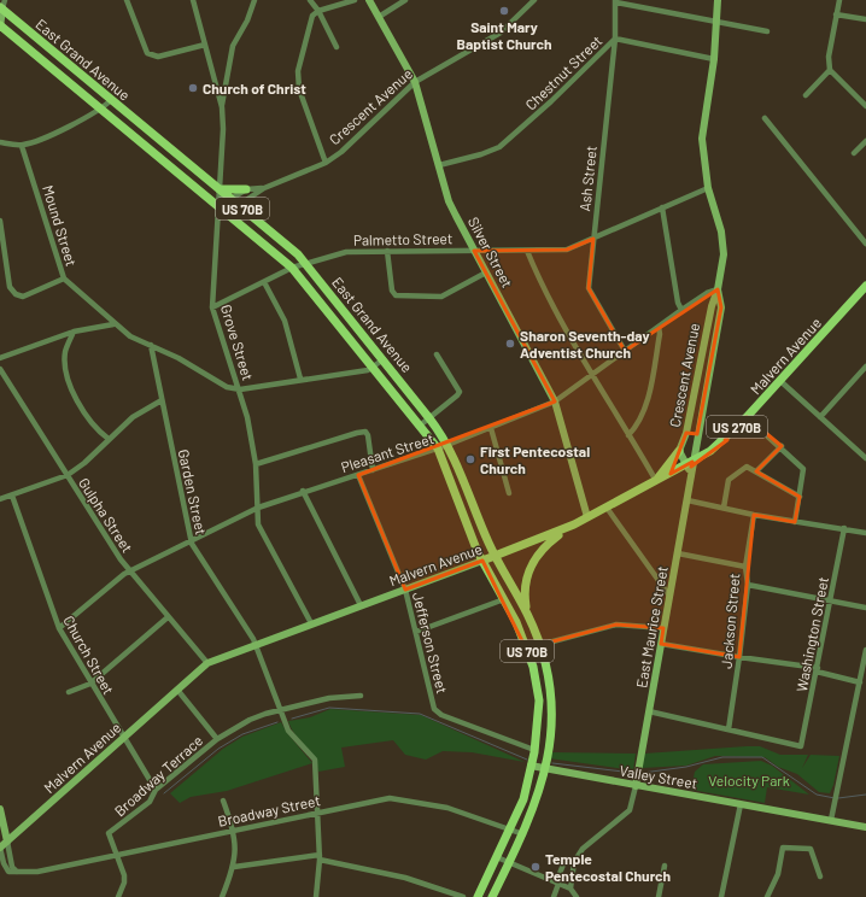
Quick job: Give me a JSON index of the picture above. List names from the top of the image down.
{
  "streets": {
    "main road": [
      "East Grand Avenue",
      "US 70B",
      "Malvern Avenue",
      "US 270B"
    ],
    "street": [
      "Chestnut Street",
      "Crescent Avenue",
      "Ash Street",
      "Mound Street",
      "Palmetto Street",
      "Silver Street",
      "Grove Street",
      "Pleasant Street",
      "Garden Street",
      "Gulpha Street",
      "Jackson Street",
      "East Maurice Street",
      "Washington Street",
      "Jefferson Street",
      "Church Street",
      "Broadway Terrace",
      "Valley Street",
      "Broadway Street"
    ]
  },
  "crossings": [
    ["East Grand Avenue", "Crescent Avenue"],
    ["East Grand Avenue", "US 70B"],
    ["East Grand Avenue", "Palmetto Street"],
    ["East Grand Avenue", "Grove Street"],
    ["East Grand Avenue", "Malvern Avenue"],
    ["East Grand Avenue", "US 270B"],
    ["East Grand Avenue", "Pleasant Street"],
    ["East Grand Avenue", "Jefferson Street"],
    ["East Grand Avenue", "Valley Street"],
    ["Chestnut Street", "Crescent Avenue"],
    ["Chestnut Street", "Ash Street"],
    ["Chestnut Street", "Silver Street"],
    ["Crescent Avenue", "Palmetto Street"],
    ["Crescent Avenue", "Silver Street"],
    ["Crescent Avenue", "Grove Street"],
    ["Crescent Avenue", "Malvern Avenue"],
    ["Crescent Avenue", "Pleasant Street"],
    ["Crescent Avenue", "East Maurice Street"],
    ["Ash Street", "Palmetto Street"],
    ["Ash Street", "Pleasant Street"],
    ["US 70B", "Jefferson Street"],
    ["US 70B", "Valley Street"],
    ["US 70B", "Broadway Street"],
    ["Mound Street", "Grove Street"],
    ["Mound Street", "Garden Street"],
    ["Palmetto Street", "Silver Street"],
    ["Palmetto Street", "Grove Street"],
    ["Silver Street", "Malvern Avenue"],
    ["Silver Street", "Pleasant Street"],
    ["Grove Street", "Malvern Avenue"],
    ["Grove Street", "Pleasant Street"],
    ["Malvern Avenue", "US 270B"],
    ["Malvern Avenue", "Garden Street"],
    ["Malvern Avenue", "Gulpha Street"],
    ["Malvern Avenue", "East Maurice Street"],
    ["Malvern Avenue", "Jefferson Street"],
    ["Malvern Avenue", "Church Street"],
    ["Malvern Avenue", "Broadway Street"],
    ["Pleasant Street", "Garden Street"],
    ["Pleasant Street", "Gulpha Street"],
    ["Pleasant Street", "Jefferson Street"],
    ["Pleasant Street", "Church Street"],
    ["Garden Street", "Broadway Terrace"],
    ["Garden Street", "Broadway Street"],
    ["Jackson Street", "Washington Street"],
    ["East Maurice Street", "Valley Street"],
    ["Church Street", "Broadway Terrace"],
    ["Broadway Terrace", "Broadway Street"]
  ],
  "parks": ["Velocity Park"],
  "places": [
    "Saint Mary Baptist Church",
    "Church of Christ",
    "Sharon Seventh-day Adventist Church",
    "First Pentecostal Church",
    "Temple Pentecostal Church"
  ]
}
